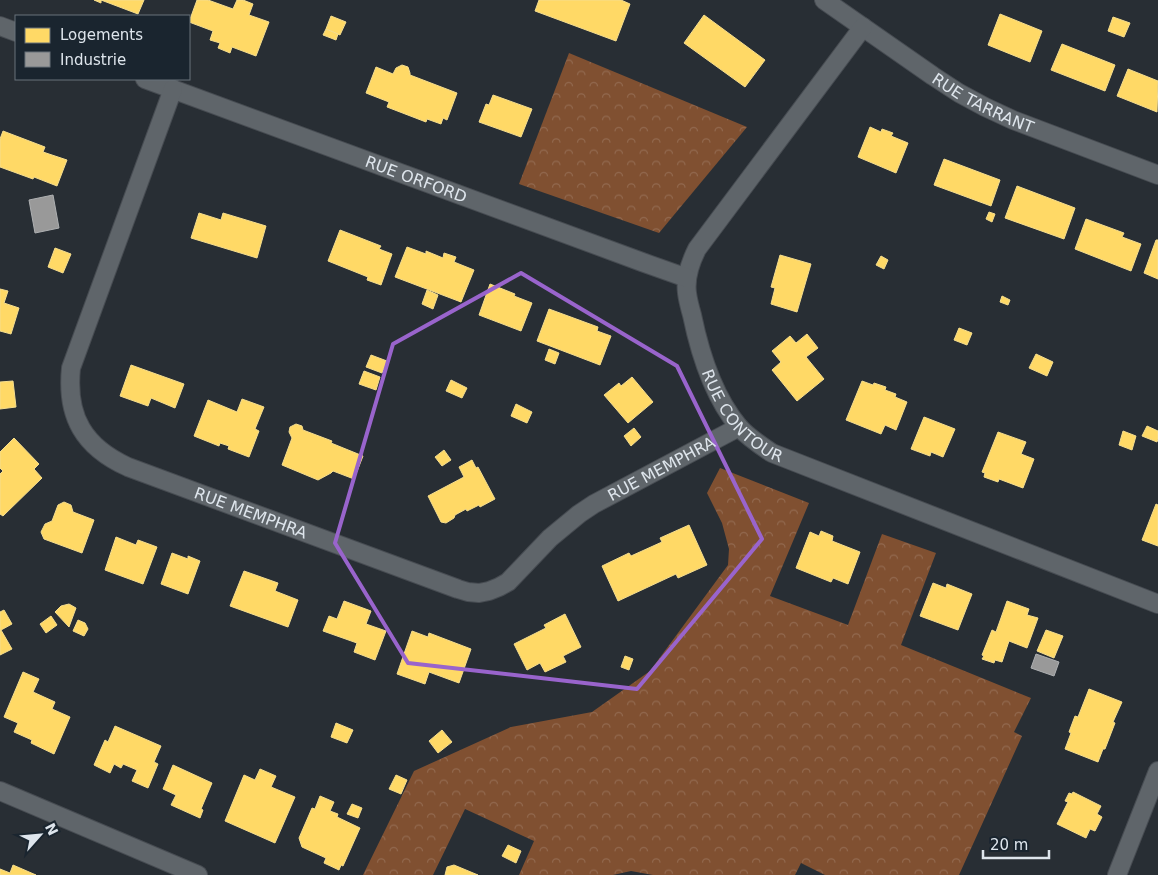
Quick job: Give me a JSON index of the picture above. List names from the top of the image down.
{
  "streets": {
    "street": [
      "RUE TARRANT",
      "RUE ORFORD",
      "RUE CONTOUR",
      "RUE MEMPHRA"
    ]
  },
  "crossings": [
    ["RUE TARRANT", "RUE CONTOUR"],
    ["RUE ORFORD", "RUE CONTOUR"],
    ["RUE ORFORD", "RUE MEMPHRA"],
    ["RUE CONTOUR", "RUE MEMPHRA"]
  ],
  "legend": ["Logements", "Industrie"],
  "scale_bar": "20 m",
  "north": "top right"
}
